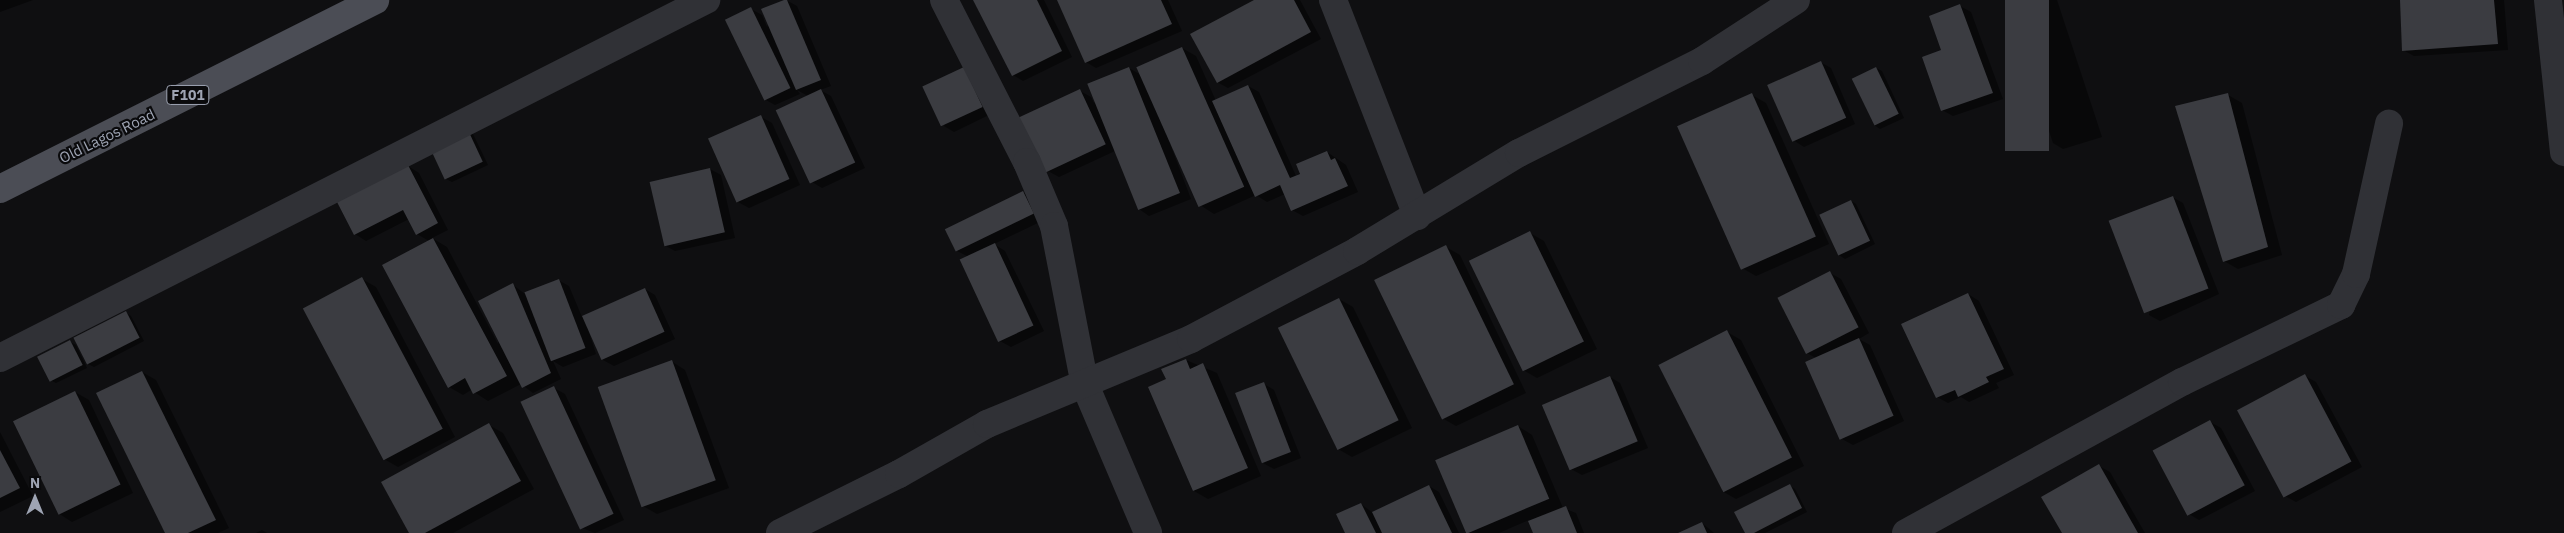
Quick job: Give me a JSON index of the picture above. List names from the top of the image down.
{
  "streets": {
    "main road": ["F101", "Old Lagos Road"]
  },
  "north": "top"
}
